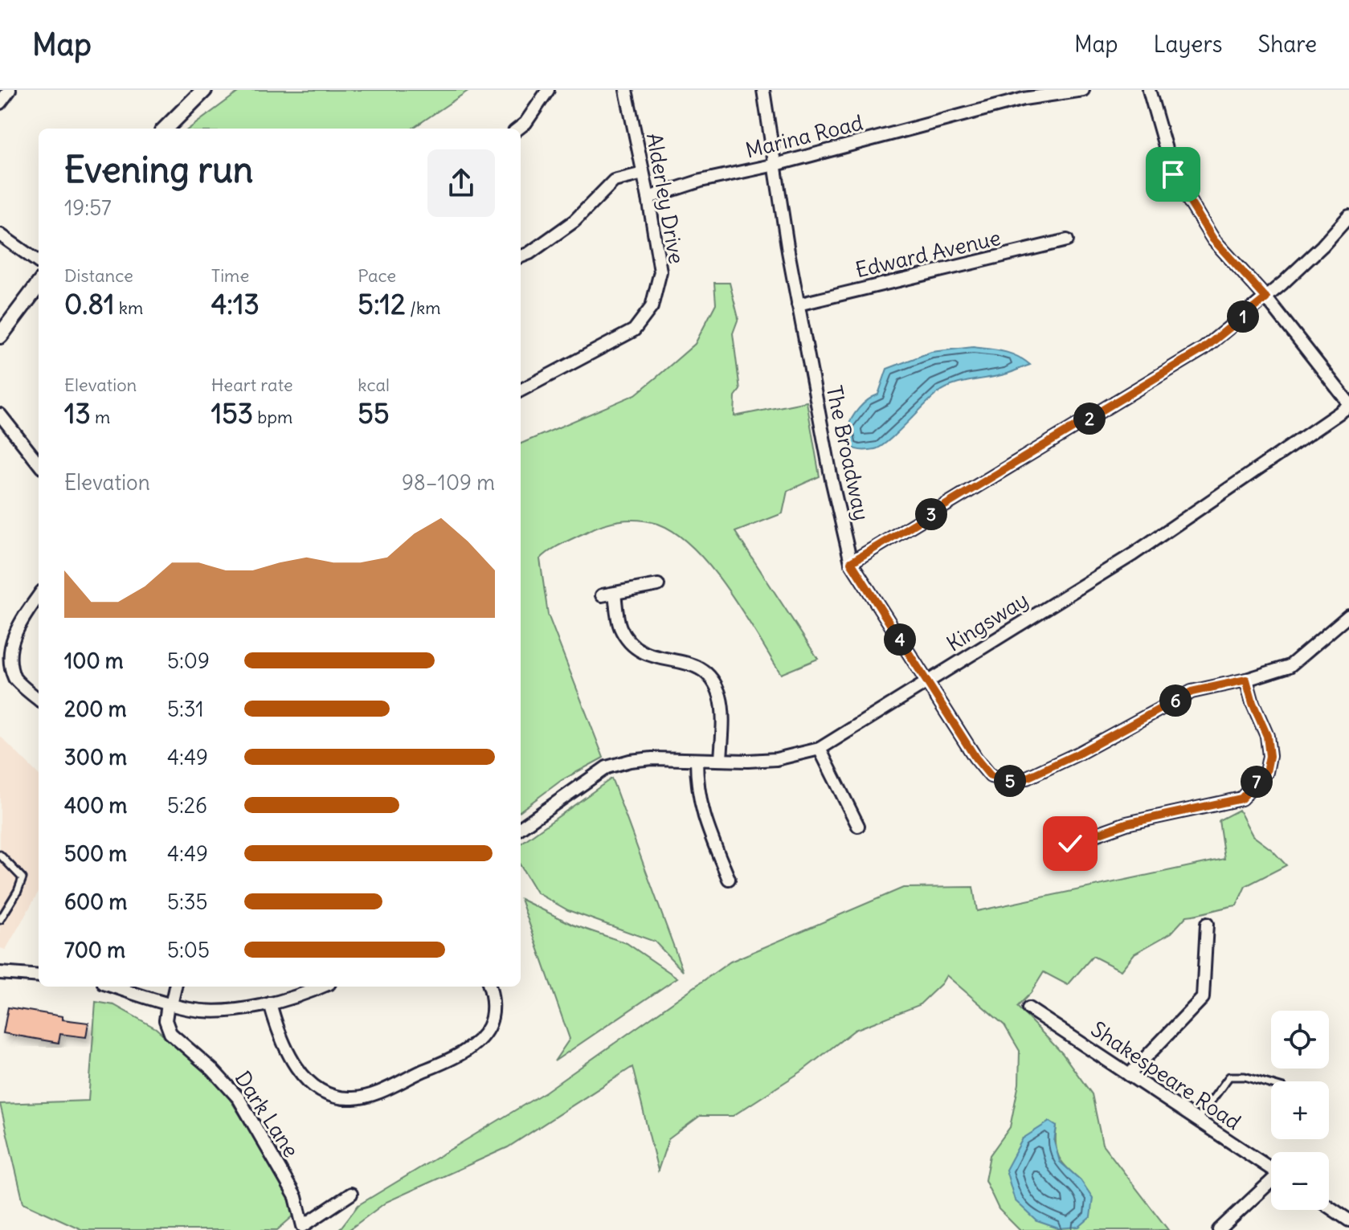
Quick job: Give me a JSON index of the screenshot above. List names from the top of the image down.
{
  "streets": {
    "street": [
      "Marina Road",
      "Alderley Drive",
      "Edward Avenue",
      "The Broadway",
      "Kingsway",
      "Shakespeare Road",
      "Dark Lane"
    ]
  },
  "crossings": [
    ["Marina Road", "Alderley Drive"],
    ["Marina Road", "The Broadway"],
    ["Edward Avenue", "The Broadway"],
    ["The Broadway", "Kingsway"]
  ],
  "page": {
    "header": "Map",
    "nav": ["Map", "Layers", "Share"],
    "heading": ["Evening run", "19:57"],
    "stats": [
      ["Distance", "0.81 km"],
      ["Time", "4:13"],
      ["Pace", "5:12 /km"],
      ["Elevation", "13 m"],
      ["Heart rate", "153 bpm"],
      ["kcal", "55"]
    ],
    "pins": [
      "1",
      "2",
      "3",
      "4",
      "6",
      "5",
      "7"
    ],
    "chart": ["Elevation", "98–109 m"],
    "list": [
      {
        "name": "100 m",
        "note": "5:09"
      },
      {
        "name": "200 m",
        "note": "5:31"
      },
      {
        "name": "300 m",
        "note": "4:49"
      },
      {
        "name": "400 m",
        "note": "5:26"
      },
      {
        "name": "500 m",
        "note": "4:49"
      },
      {
        "name": "600 m",
        "note": "5:35"
      },
      {
        "name": "700 m",
        "note": "5:05"
      }
    ],
    "map_buttons": ["+", "−"]
  }
}
